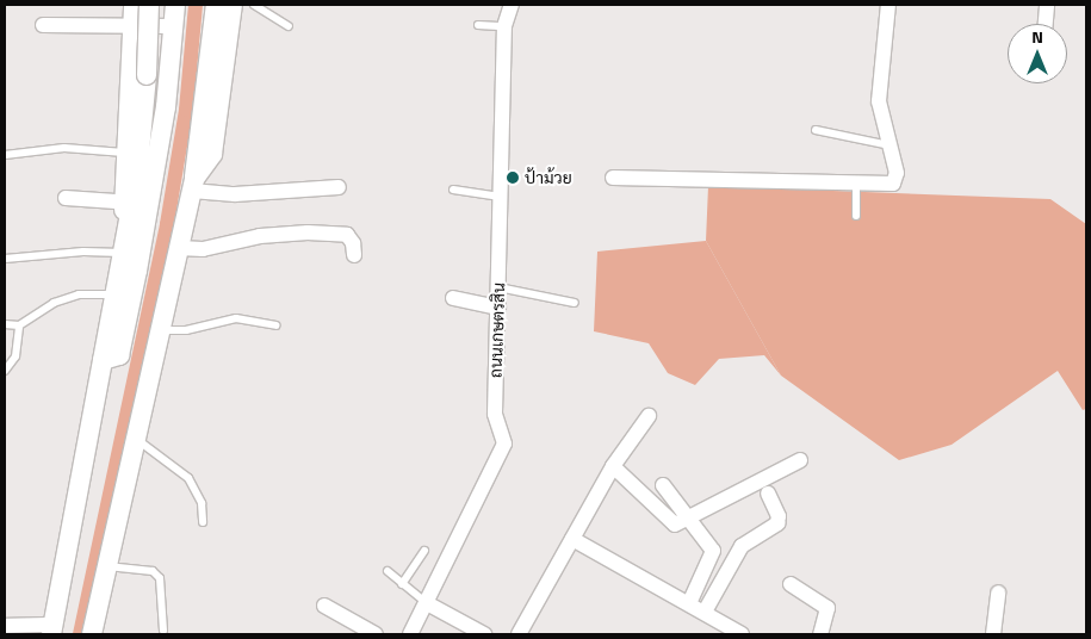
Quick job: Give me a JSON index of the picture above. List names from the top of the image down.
{
  "streets": {
    "street": ["ถนนเกษตรสิน"]
  },
  "places": ["ป้าม้วย"],
  "north": "top"
}
